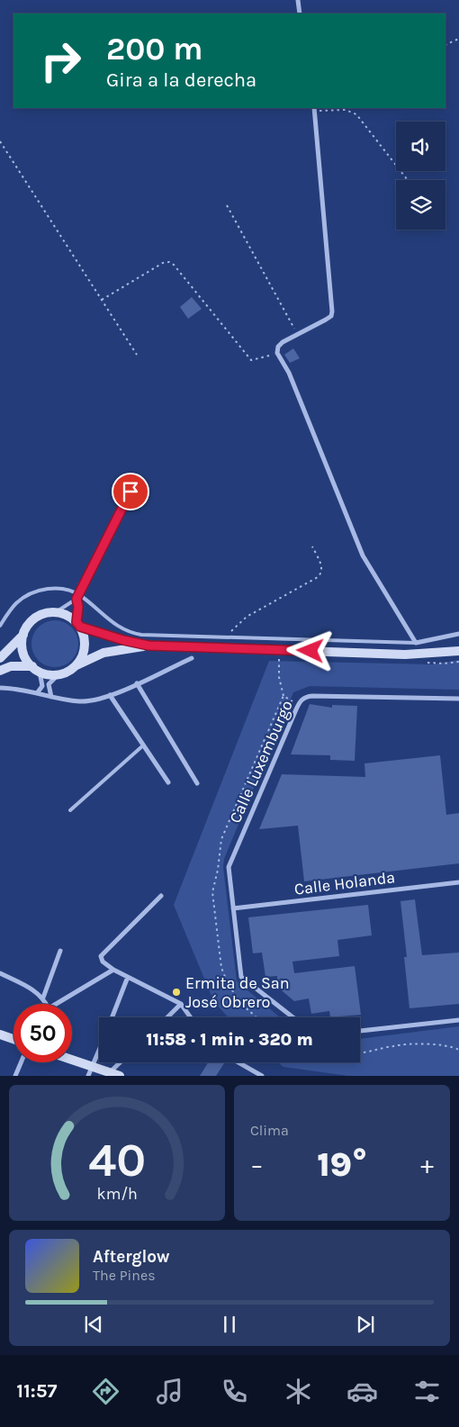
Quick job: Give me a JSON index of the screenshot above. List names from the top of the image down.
{
  "streets": {
    "street": ["Calle Luxemburgo", "Calle Holanda"]
  },
  "crossings": [
    ["Calle Luxemburgo", "Calle Holanda"]
  ],
  "places": ["Ermita de San José Obrero"],
  "page": {
    "turn": ["200 m", "Gira a la derecha"],
    "limit": "50",
    "trip": "11:58 · 1 min · 320 m",
    "tile": "Clima",
    "heat": ["−", "19°", "+"],
    "song": ["Afterglow", "The Pines"],
    "tabs": "11:57",
    "gauge": ["40", "km/h"]
  }
}
